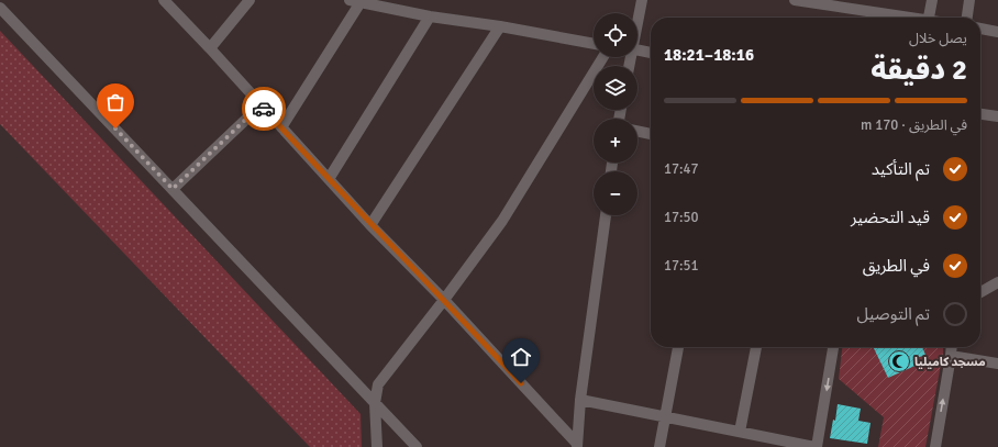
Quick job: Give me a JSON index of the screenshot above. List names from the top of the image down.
{
  "places": {
    "mosque": ["مسجد كاميليا"]
  },
  "page": {
    "map_buttons": ["+", "−"],
    "heading": ["2 دقيقة", "يصل خلال", "18:16–18:21"],
    "bar": "في الطريق · 170 m",
    "list": [
      ["تم التأكيد", "17:47"],
      ["قيد التحضير", "17:50"],
      ["في الطريق", "17:51"],
      "تم التوصيل"
    ]
  }
}
